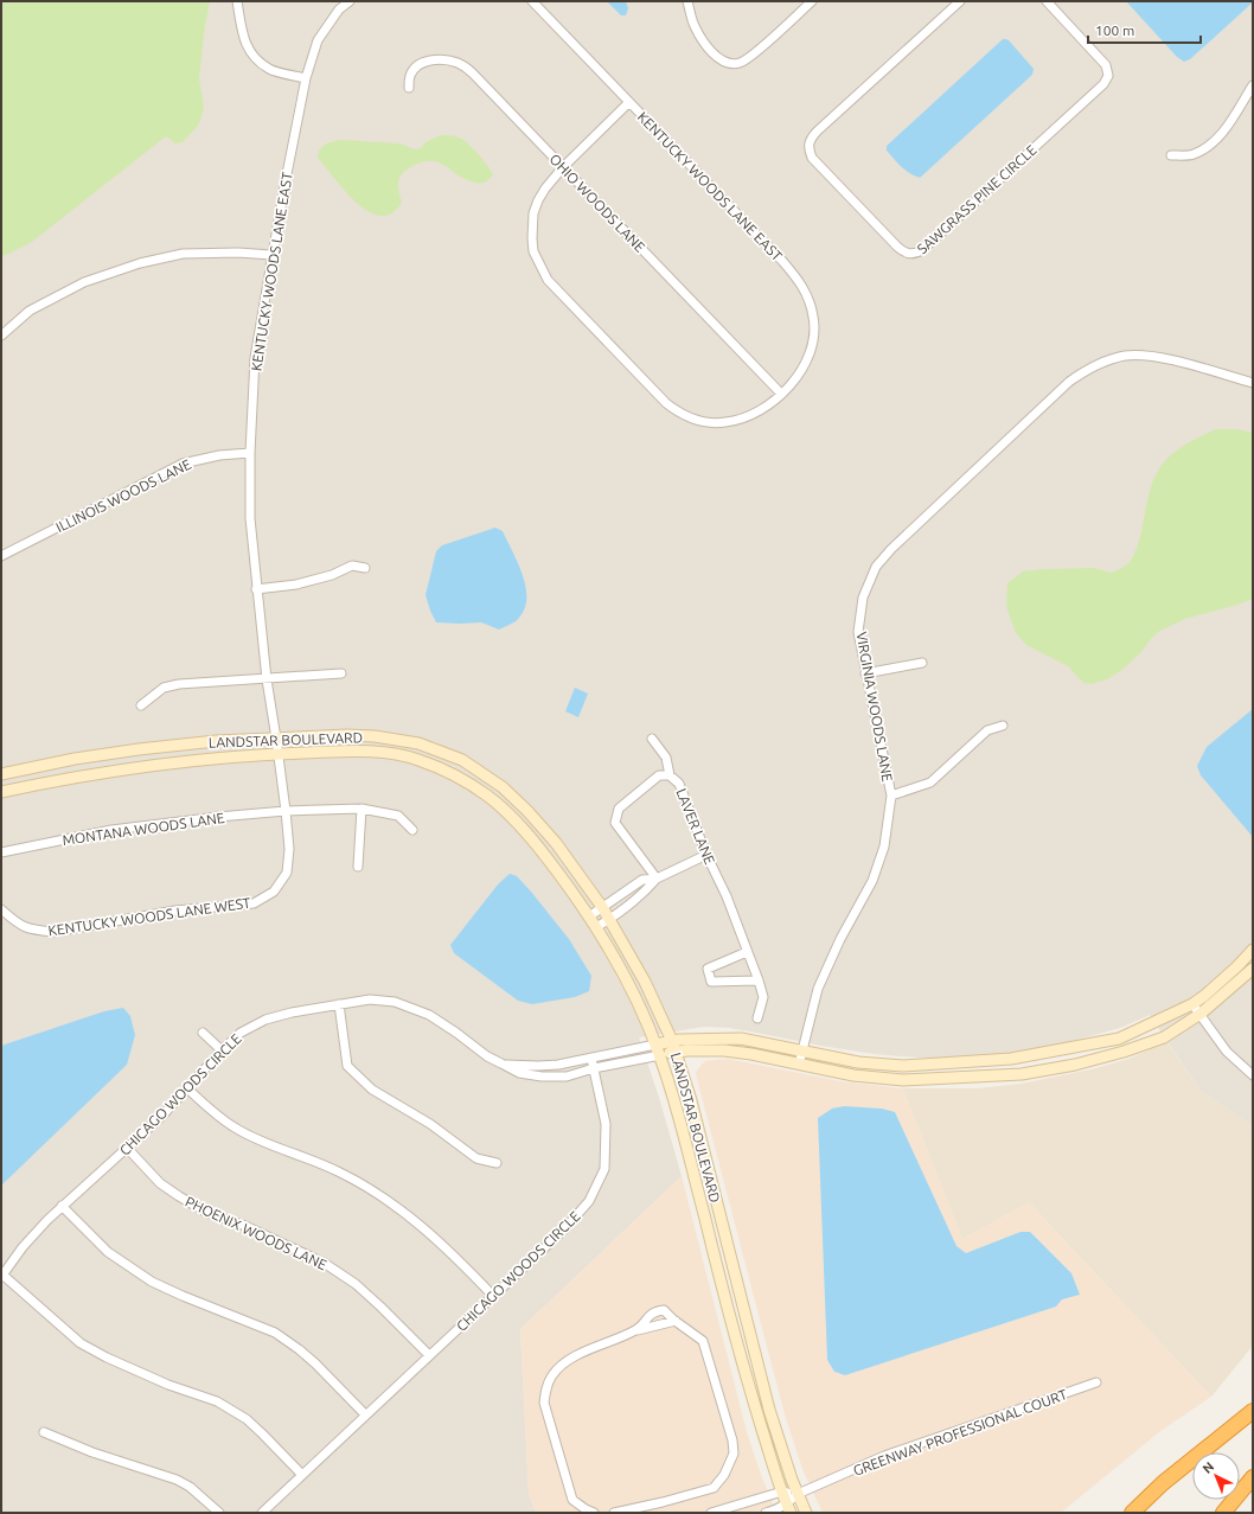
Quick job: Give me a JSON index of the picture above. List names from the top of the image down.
{
  "streets": {
    "street": [
      "KENTUCKY WOODS LANE EAST",
      "SAWGRASS PINE CIRCLE",
      "OHIO WOODS LANE",
      "ILLINOIS WOODS LANE",
      "VIRGINIA WOODS LANE",
      "LANDSTAR BOULEVARD",
      "LAVER LANE",
      "MONTANA WOODS LANE",
      "KENTUCKY WOODS LANE WEST",
      "CHICAGO WOODS CIRCLE",
      "PHOENIX WOODS LANE",
      "GREENWAY PROFESSIONAL COURT"
    ]
  },
  "crossings": [
    ["KENTUCKY WOODS LANE EAST", "OHIO WOODS LANE"],
    ["KENTUCKY WOODS LANE EAST", "ILLINOIS WOODS LANE"],
    ["KENTUCKY WOODS LANE EAST", "LANDSTAR BOULEVARD"],
    ["KENTUCKY WOODS LANE EAST", "KENTUCKY WOODS LANE WEST"],
    ["LANDSTAR BOULEVARD", "KENTUCKY WOODS LANE WEST"],
    ["LANDSTAR BOULEVARD", "CHICAGO WOODS CIRCLE"],
    ["LANDSTAR BOULEVARD", "GREENWAY PROFESSIONAL COURT"],
    ["MONTANA WOODS LANE", "KENTUCKY WOODS LANE WEST"],
    ["CHICAGO WOODS CIRCLE", "PHOENIX WOODS LANE"]
  ],
  "scale_bar": "100 m",
  "north": "top left"
}
